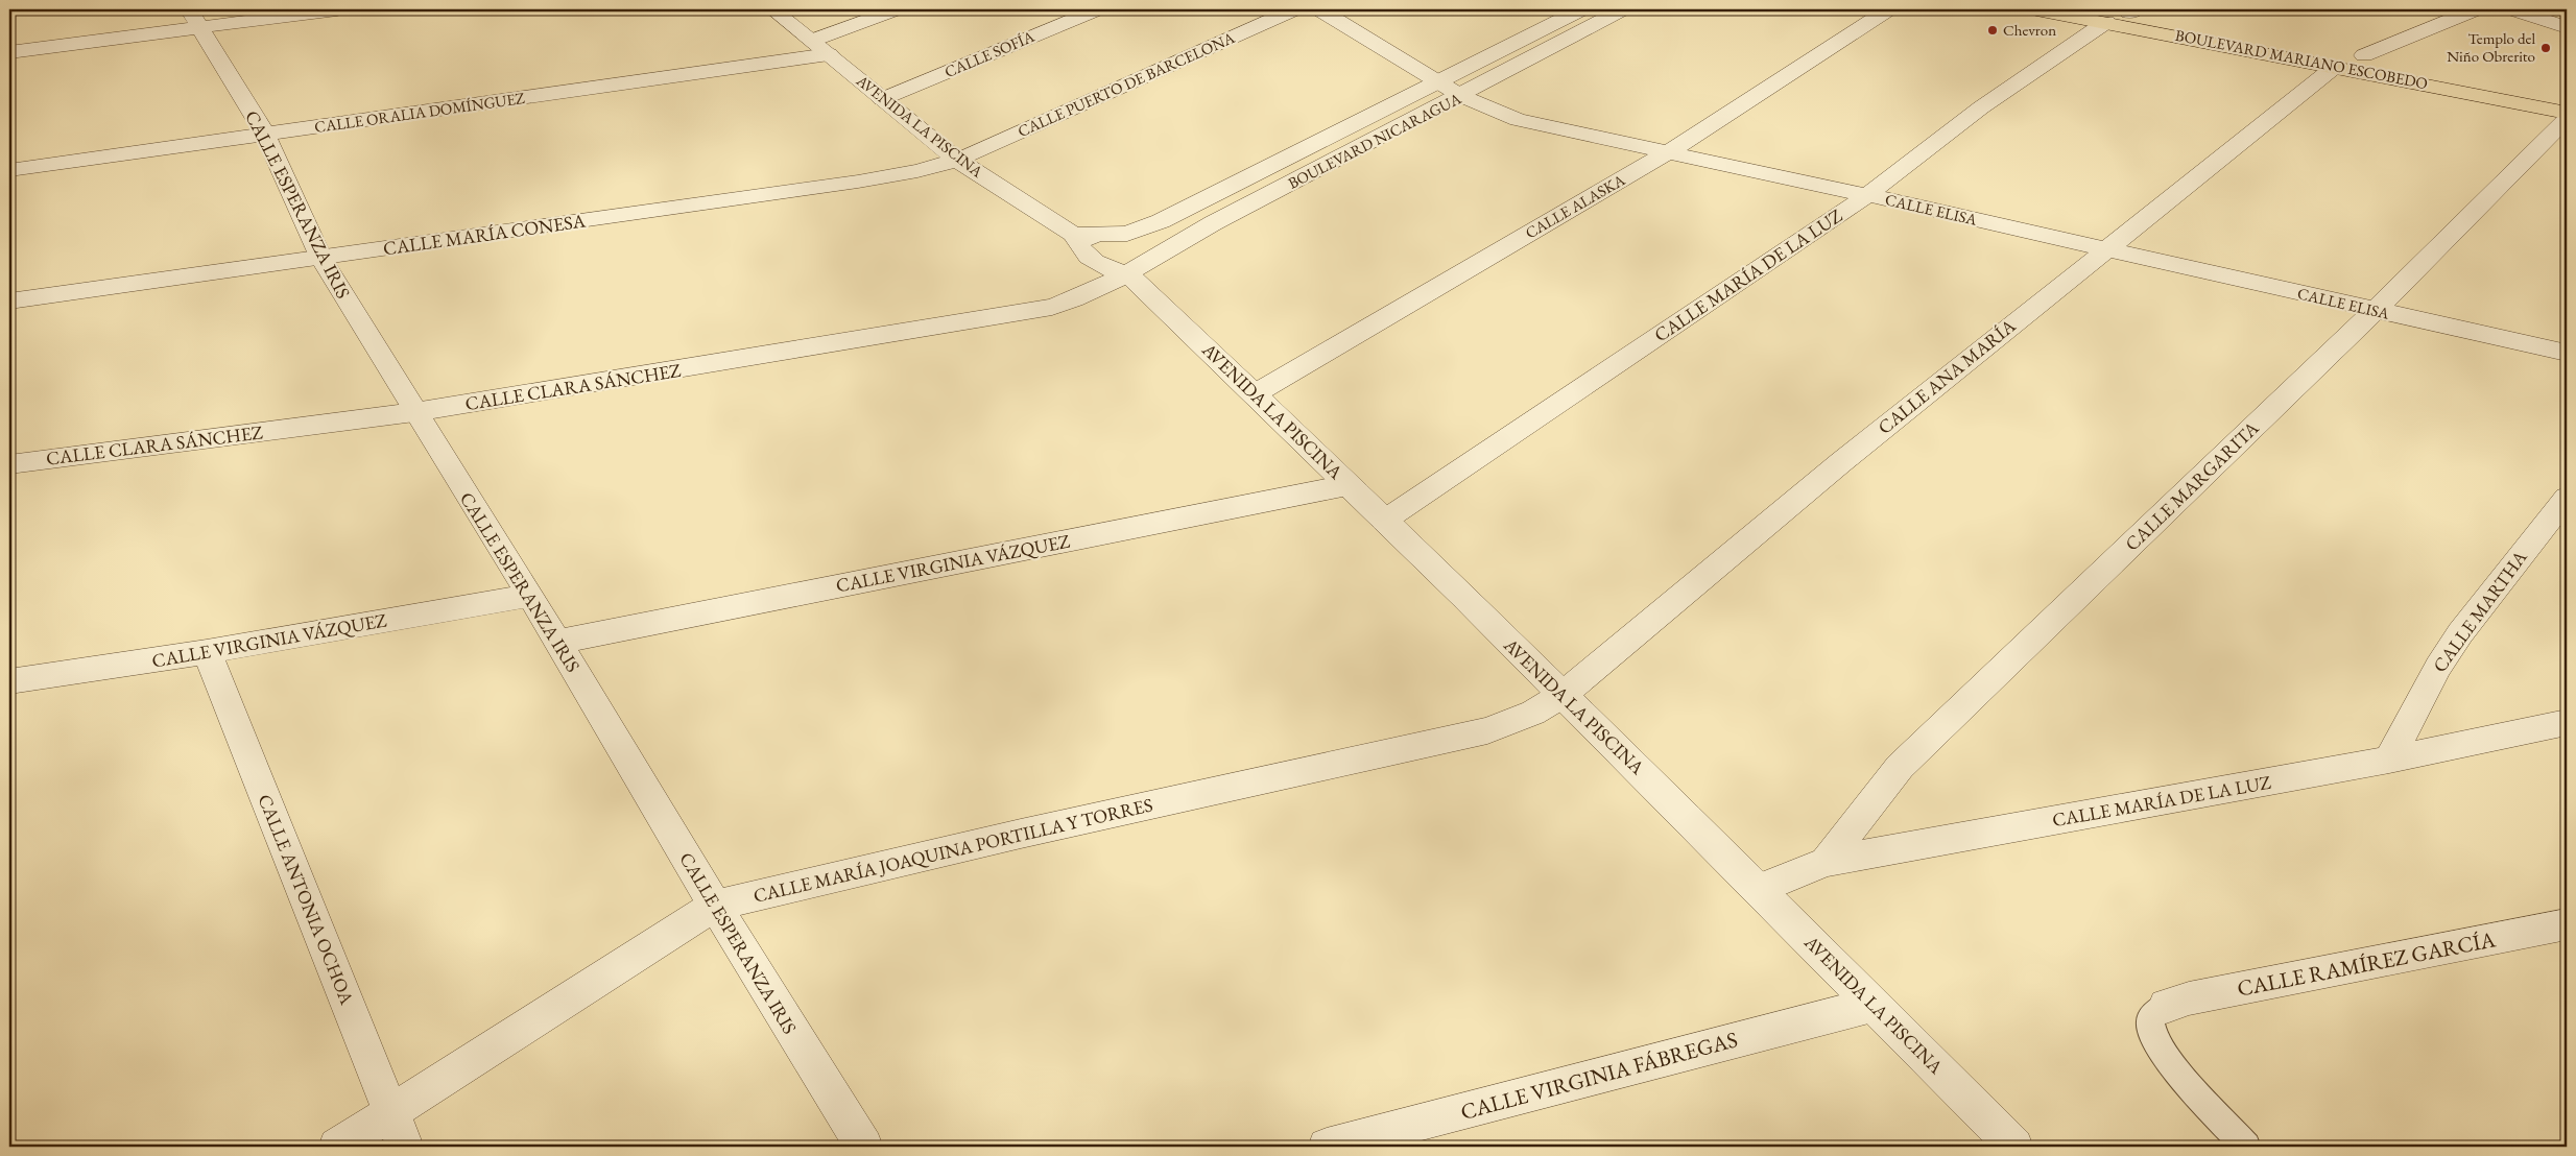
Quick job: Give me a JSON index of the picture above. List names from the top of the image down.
{
  "streets": {
    "main road": ["BOULEVARD MARIANO ESCOBEDO"],
    "street": [
      "CALLE SOFÍA",
      "CALLE PUERTO DE BARCELONA",
      "CALLE ORALIA DOMÍNGUEZ",
      "AVENIDA LA PISCINA",
      "BOULEVARD NICARAGUA",
      "CALLE ESPERANZA IRIS",
      "CALLE ALASKA",
      "CALLE ELISA",
      "CALLE MARÍA CONESA",
      "CALLE MARÍA DE LA LUZ",
      "CALLE ANA MARÍA",
      "CALLE CLARA SÁNCHEZ",
      "CALLE MARGARITA",
      "CALLE VIRGINIA VÁZQUEZ",
      "CALLE MARTHA",
      "CALLE MARÍA JOAQUINA PORTILLA Y TORRES",
      "CALLE ANTONIA OCHOA",
      "CALLE RAMÍREZ GARCÍA",
      "CALLE VIRGINIA FÁBREGAS"
    ]
  },
  "crossings": [
    ["CALLE SOFÍA", "AVENIDA LA PISCINA"],
    ["BOULEVARD MARIANO ESCOBEDO", "CALLE MARÍA DE LA LUZ"],
    ["BOULEVARD MARIANO ESCOBEDO", "CALLE ANA MARÍA"],
    ["CALLE PUERTO DE BARCELONA", "AVENIDA LA PISCINA"],
    ["CALLE PUERTO DE BARCELONA", "CALLE MARÍA CONESA"],
    ["CALLE ORALIA DOMÍNGUEZ", "AVENIDA LA PISCINA"],
    ["CALLE ORALIA DOMÍNGUEZ", "CALLE ESPERANZA IRIS"],
    ["AVENIDA LA PISCINA", "BOULEVARD NICARAGUA"],
    ["AVENIDA LA PISCINA", "CALLE ALASKA"],
    ["AVENIDA LA PISCINA", "CALLE MARÍA CONESA"],
    ["AVENIDA LA PISCINA", "CALLE MARÍA DE LA LUZ"],
    ["AVENIDA LA PISCINA", "CALLE ANA MARÍA"],
    ["AVENIDA LA PISCINA", "CALLE CLARA SÁNCHEZ"],
    ["AVENIDA LA PISCINA", "CALLE VIRGINIA VÁZQUEZ"],
    ["AVENIDA LA PISCINA", "CALLE MARÍA JOAQUINA PORTILLA Y TORRES"],
    ["AVENIDA LA PISCINA", "CALLE VIRGINIA FÁBREGAS"],
    ["BOULEVARD NICARAGUA", "CALLE ELISA"],
    ["BOULEVARD NICARAGUA", "CALLE CLARA SÁNCHEZ"],
    ["CALLE ESPERANZA IRIS", "CALLE MARÍA CONESA"],
    ["CALLE ESPERANZA IRIS", "CALLE CLARA SÁNCHEZ"],
    ["CALLE ESPERANZA IRIS", "CALLE VIRGINIA VÁZQUEZ"],
    ["CALLE ESPERANZA IRIS", "CALLE MARÍA JOAQUINA PORTILLA Y TORRES"],
    ["CALLE ALASKA", "CALLE ELISA"],
    ["CALLE ELISA", "CALLE MARÍA DE LA LUZ"],
    ["CALLE ELISA", "CALLE ANA MARÍA"],
    ["CALLE ELISA", "CALLE MARGARITA"],
    ["CALLE MARÍA DE LA LUZ", "CALLE MARGARITA"],
    ["CALLE MARÍA DE LA LUZ", "CALLE MARTHA"],
    ["CALLE ANA MARÍA", "CALLE MARÍA JOAQUINA PORTILLA Y TORRES"],
    ["CALLE VIRGINIA VÁZQUEZ", "CALLE ANTONIA OCHOA"],
    ["CALLE MARÍA JOAQUINA PORTILLA Y TORRES", "CALLE ANTONIA OCHOA"]
  ],
  "places": ["Chevron", "Templo del Niño Obrerito"]
}
